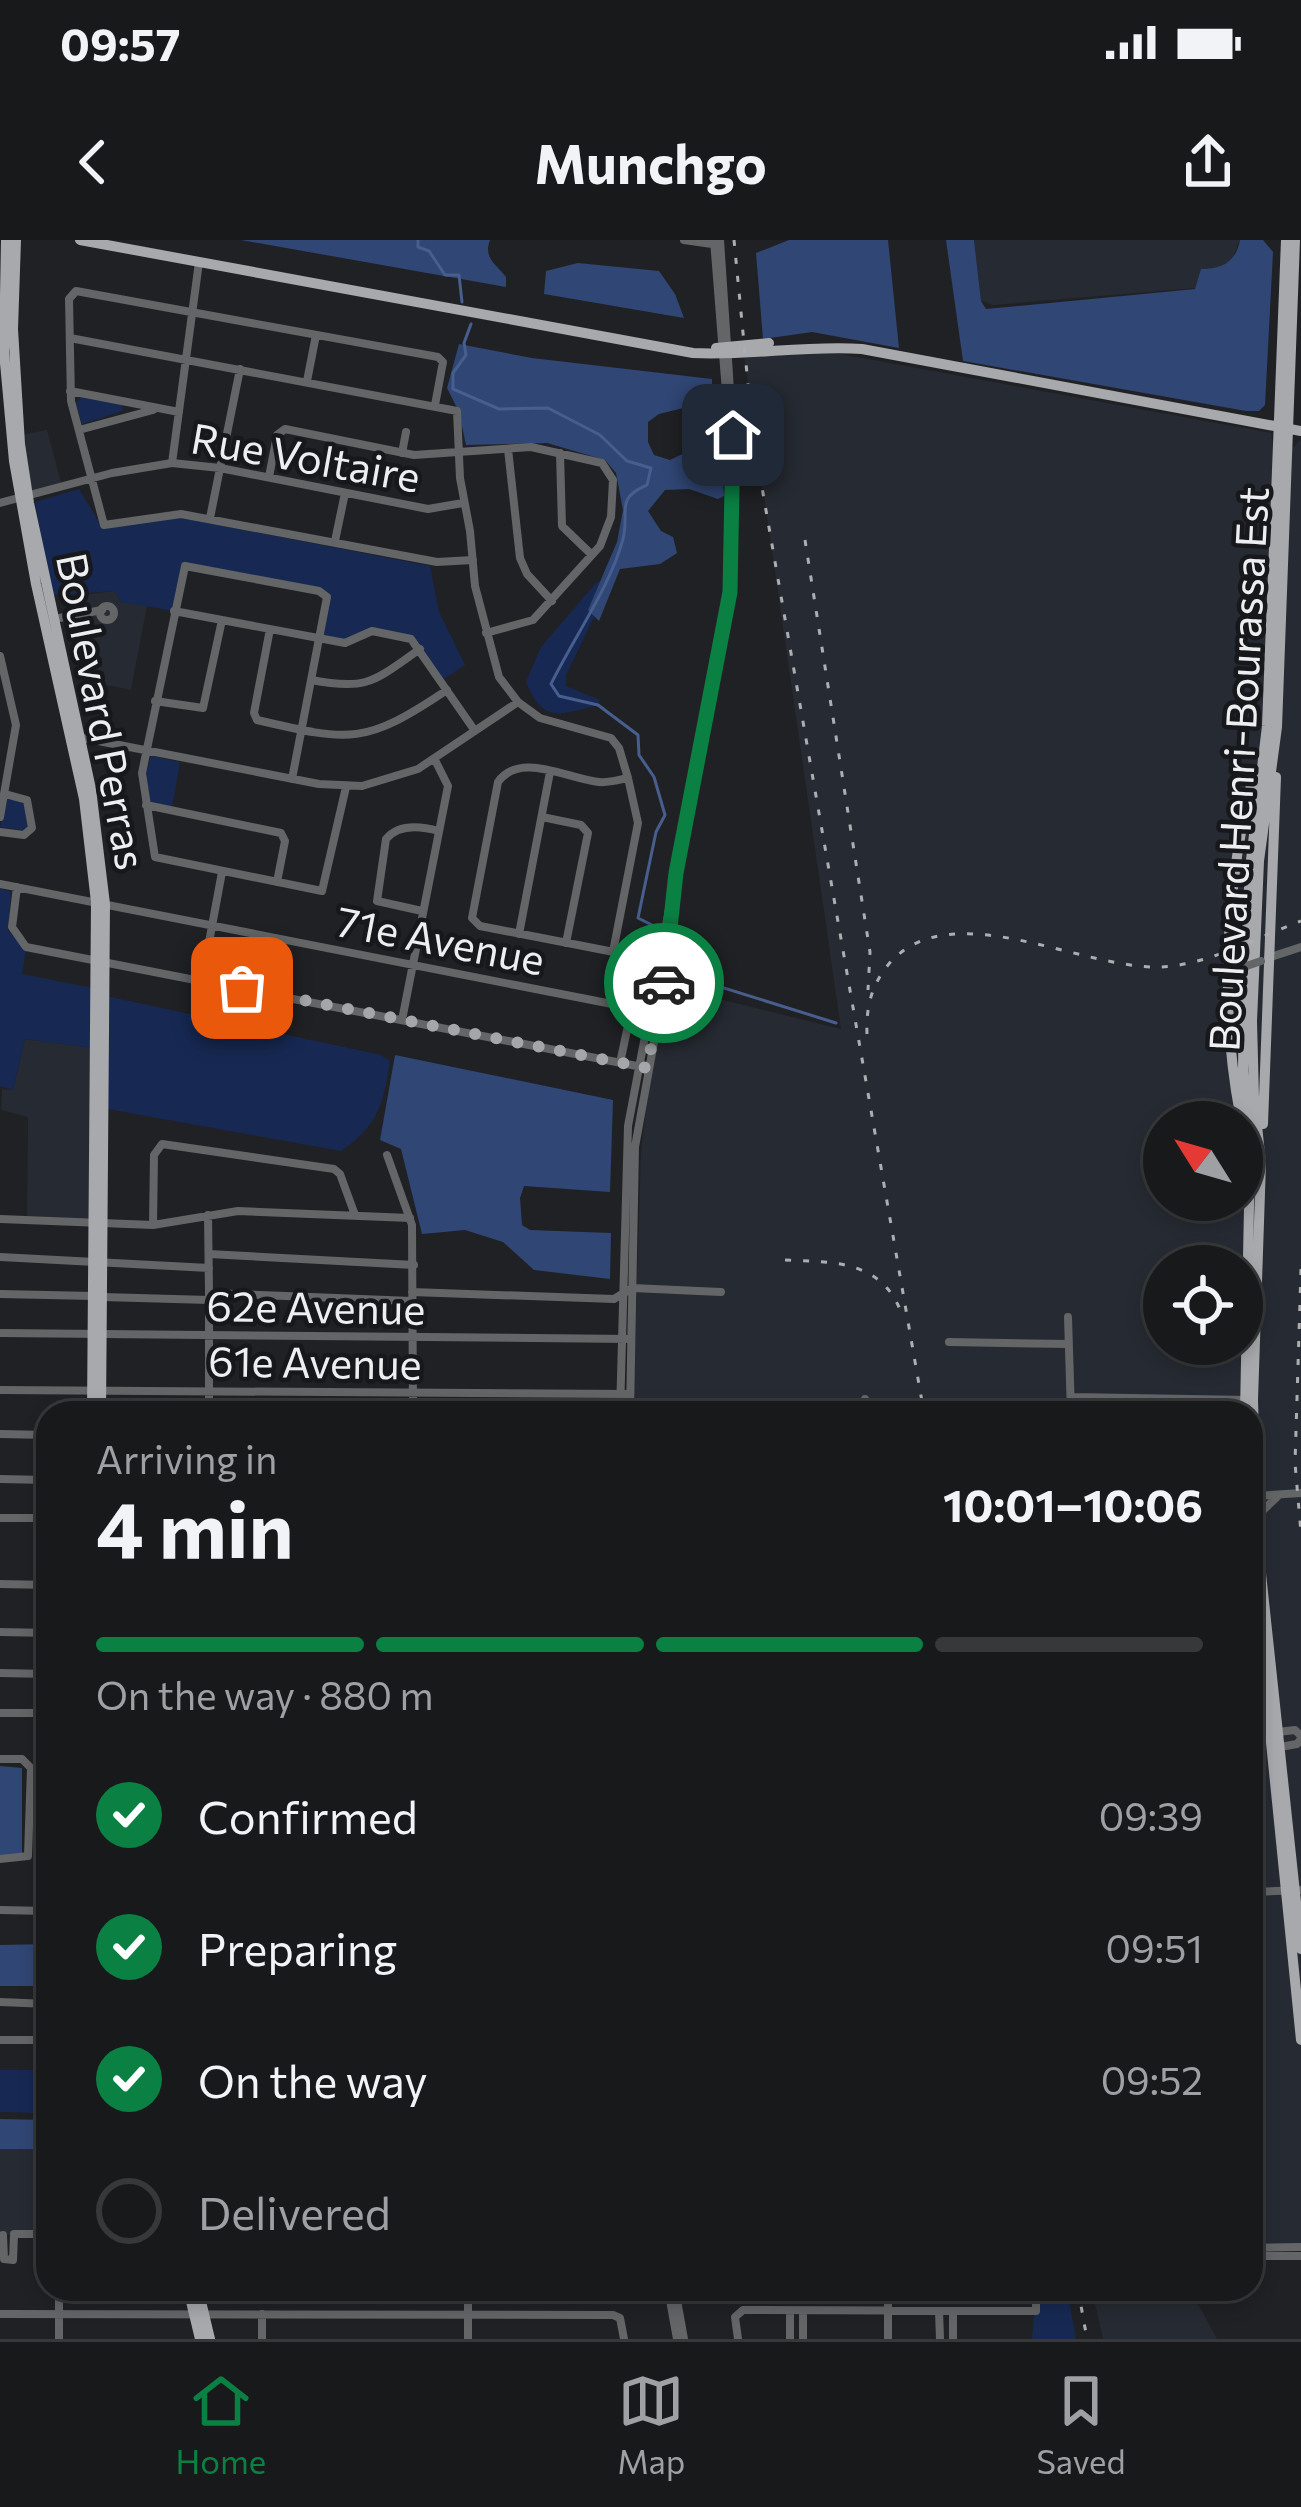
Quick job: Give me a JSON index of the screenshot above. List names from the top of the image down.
{
  "streets": {
    "main road": ["Boulevard Perras", "Boulevard Henri-Bourassa Est"],
    "street": [
      "Rue Voltaire",
      "71e Avenue",
      "62e Avenue",
      "61e Avenue"
    ]
  },
  "crossings": [
    ["Rue Voltaire", "Boulevard Perras"],
    ["Boulevard Perras", "71e Avenue"],
    ["Boulevard Perras", "62e Avenue"],
    ["Boulevard Perras", "61e Avenue"]
  ],
  "north": "top left",
  "page": {
    "status": "09:57",
    "header": "Munchgo",
    "heading": ["4 min", "Arriving in", "10:01–10:06"],
    "bar": "On the way · 880 m",
    "list": [
      ["Confirmed", "09:39"],
      ["Preparing", "09:51"],
      ["On the way", "09:52"],
      "Delivered"
    ],
    "tabs": ["Home", "Map", "Saved"]
  }
}
